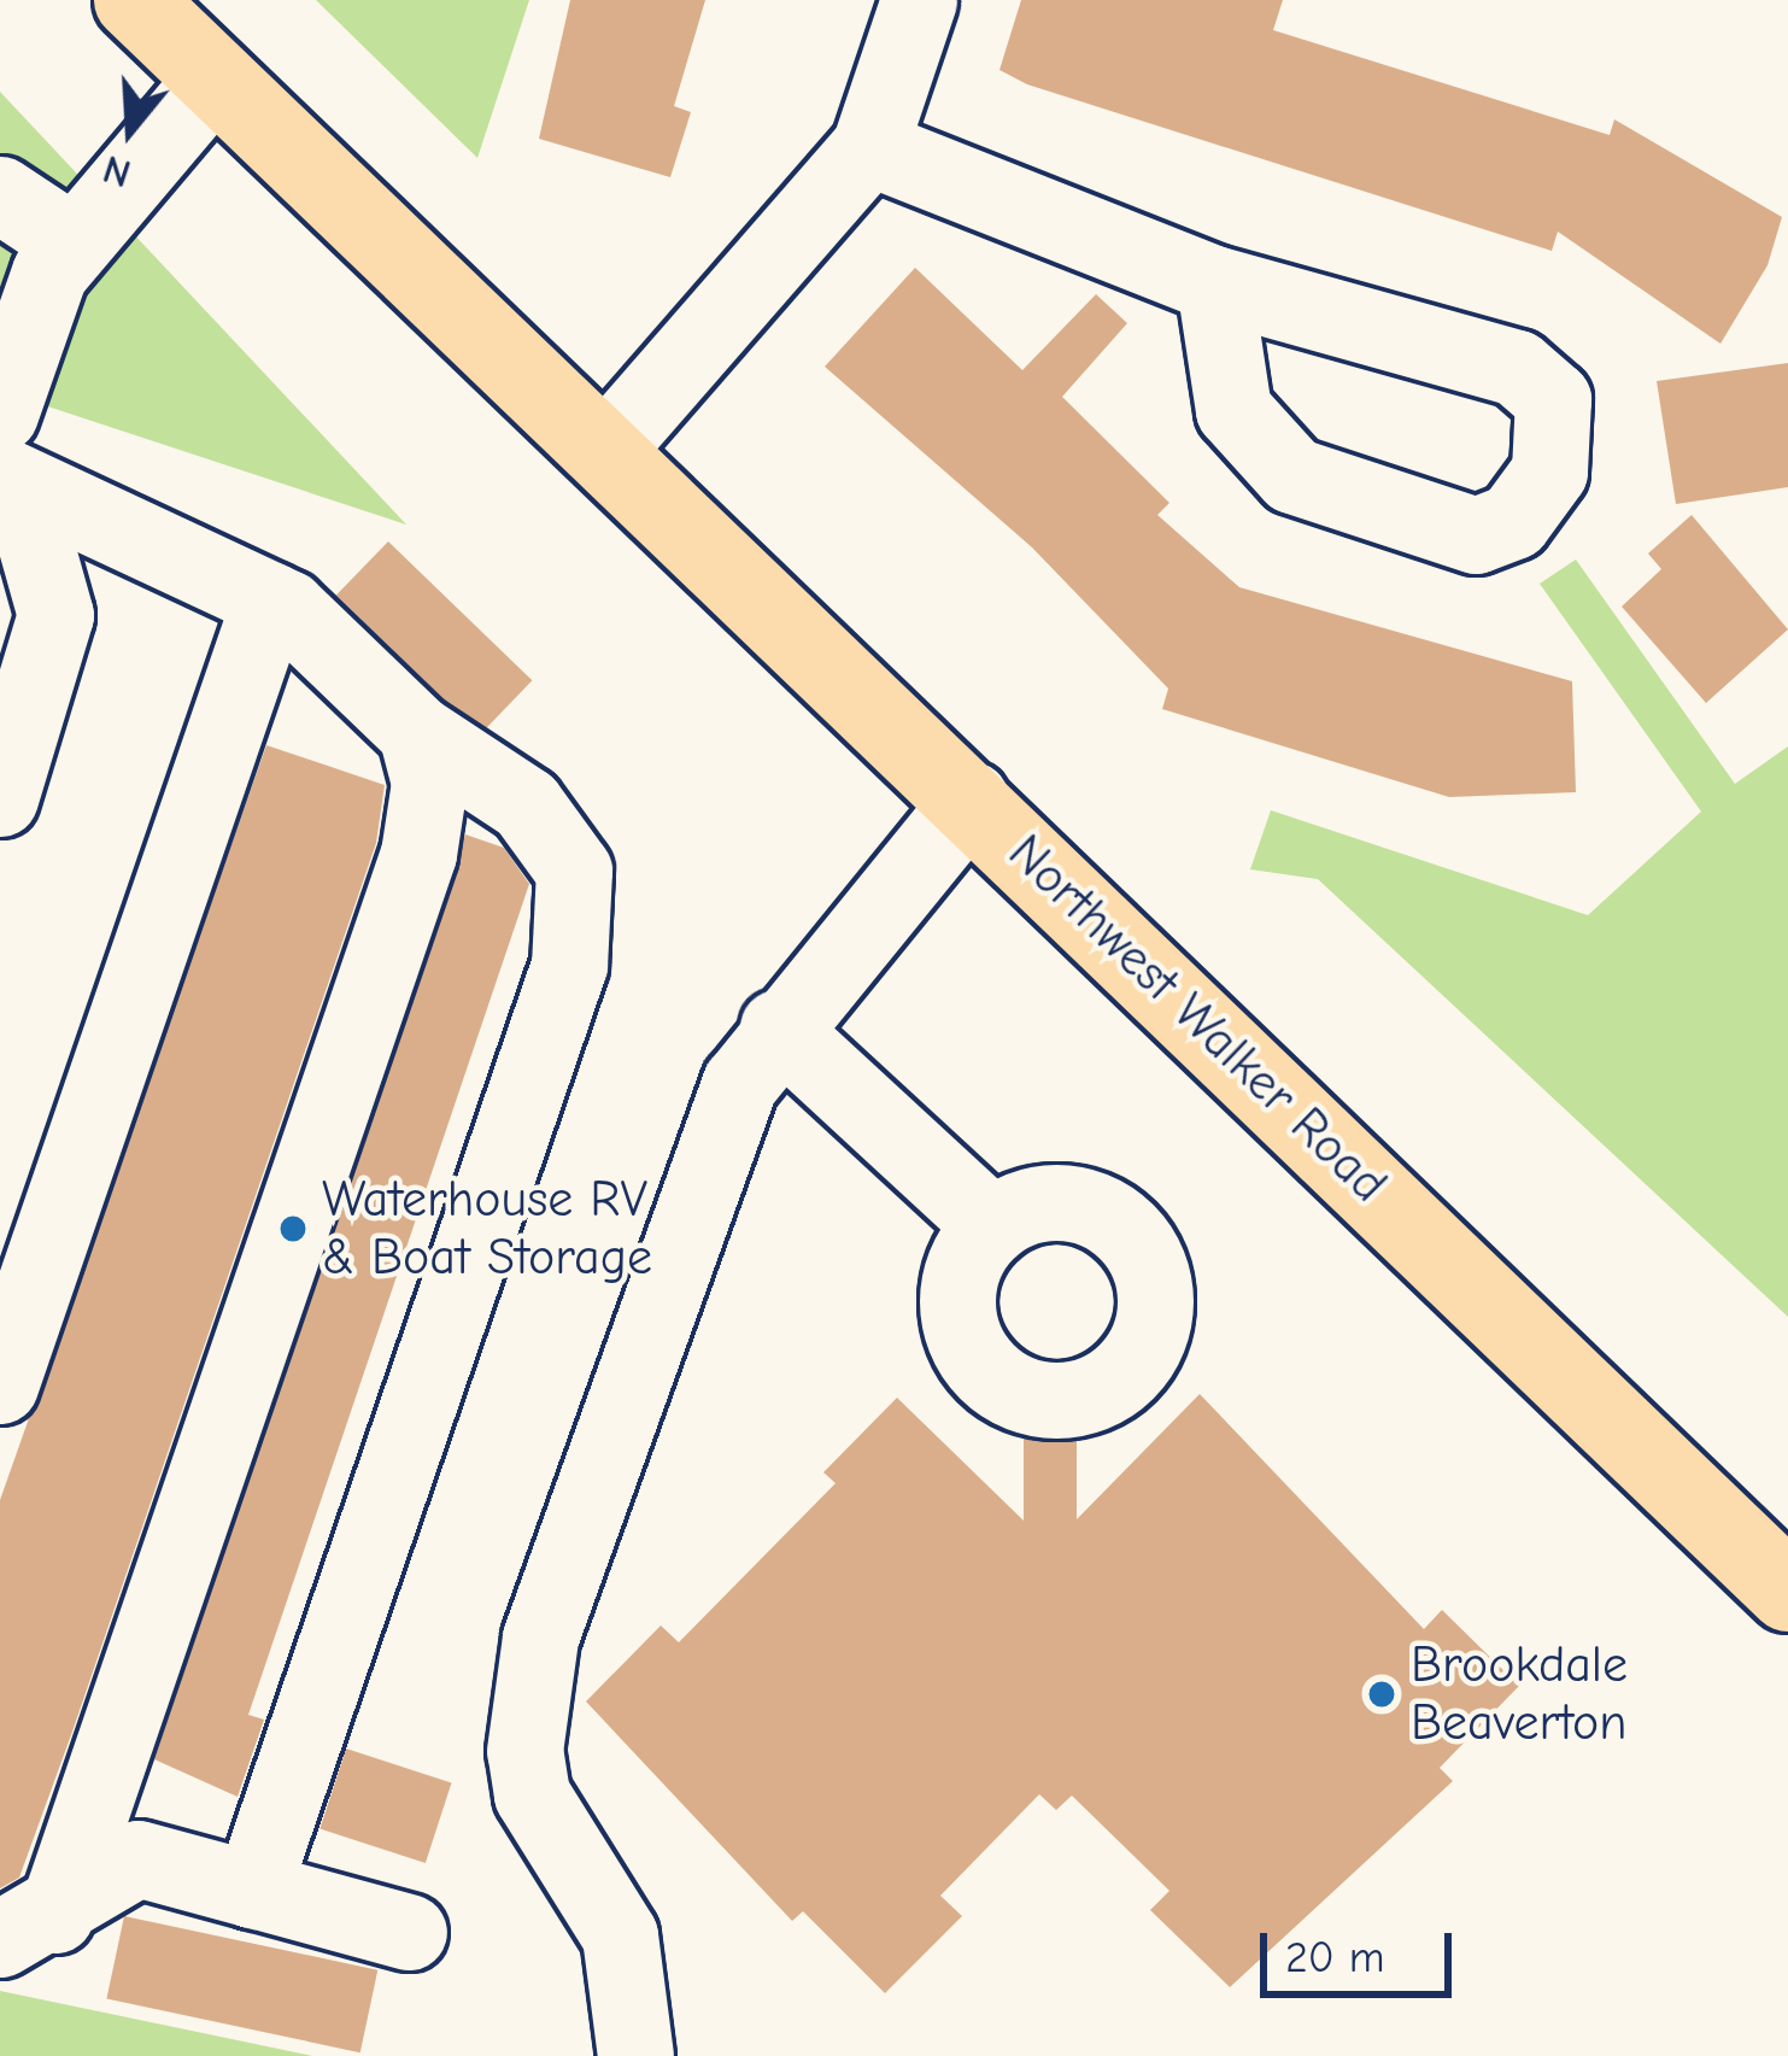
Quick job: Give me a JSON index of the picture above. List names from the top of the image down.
{
  "streets": {
    "main road": ["Northwest Walker Road"]
  },
  "places": ["Waterhouse RV & Boat Storage", "Brookdale Beaverton"],
  "scale_bar": "20 m",
  "north": "bottom"
}
